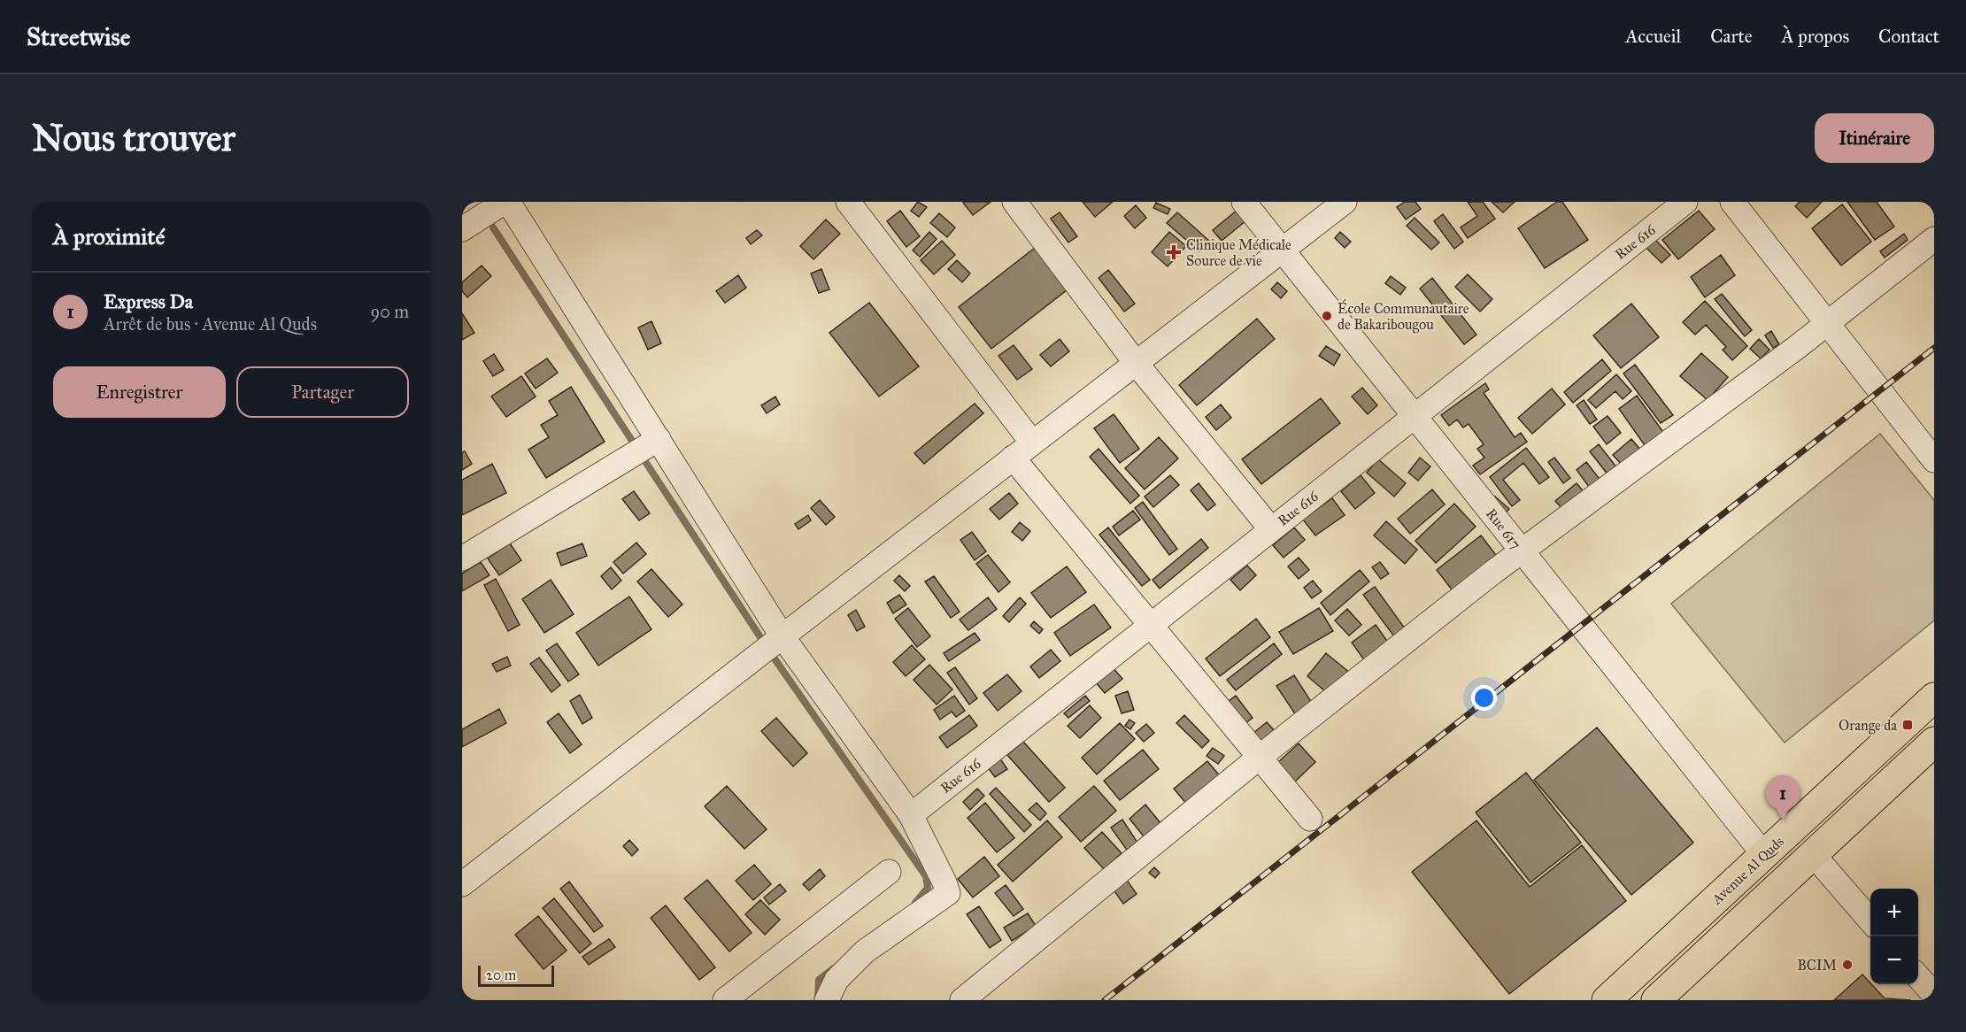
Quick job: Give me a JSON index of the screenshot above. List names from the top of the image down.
{
  "streets": {
    "main road": ["Avenue Al Quds"],
    "street": ["Rue 616", "Rue 617"]
  },
  "crossings": [
    ["Rue 616", "Rue 617"],
    ["Rue 617", "Avenue Al Quds"]
  ],
  "places": {
    "health": ["Clinique Médicale Source de vie"],
    "other": ["École Communautaire de Bakaribougou", "BCIM"],
    "transit": ["Orange da"]
  },
  "scale_bar": "20 m",
  "page": {
    "header": "Streetwise",
    "nav": [
      "Accueil",
      "Carte",
      "À propos",
      "Contact"
    ],
    "buttons": [
      "Itinéraire",
      ["Enregistrer", "Partager"]
    ],
    "title": "Nous trouver",
    "heading": "À proximité",
    "list": [
      {
        "mark": "1",
        "name": "Express Da",
        "note": "Arrêt de bus · Avenue Al Quds",
        "value": "90 m"
      }
    ],
    "pins": "1",
    "map_buttons": ["+", "−"],
    "scale": "20 m"
  }
}
